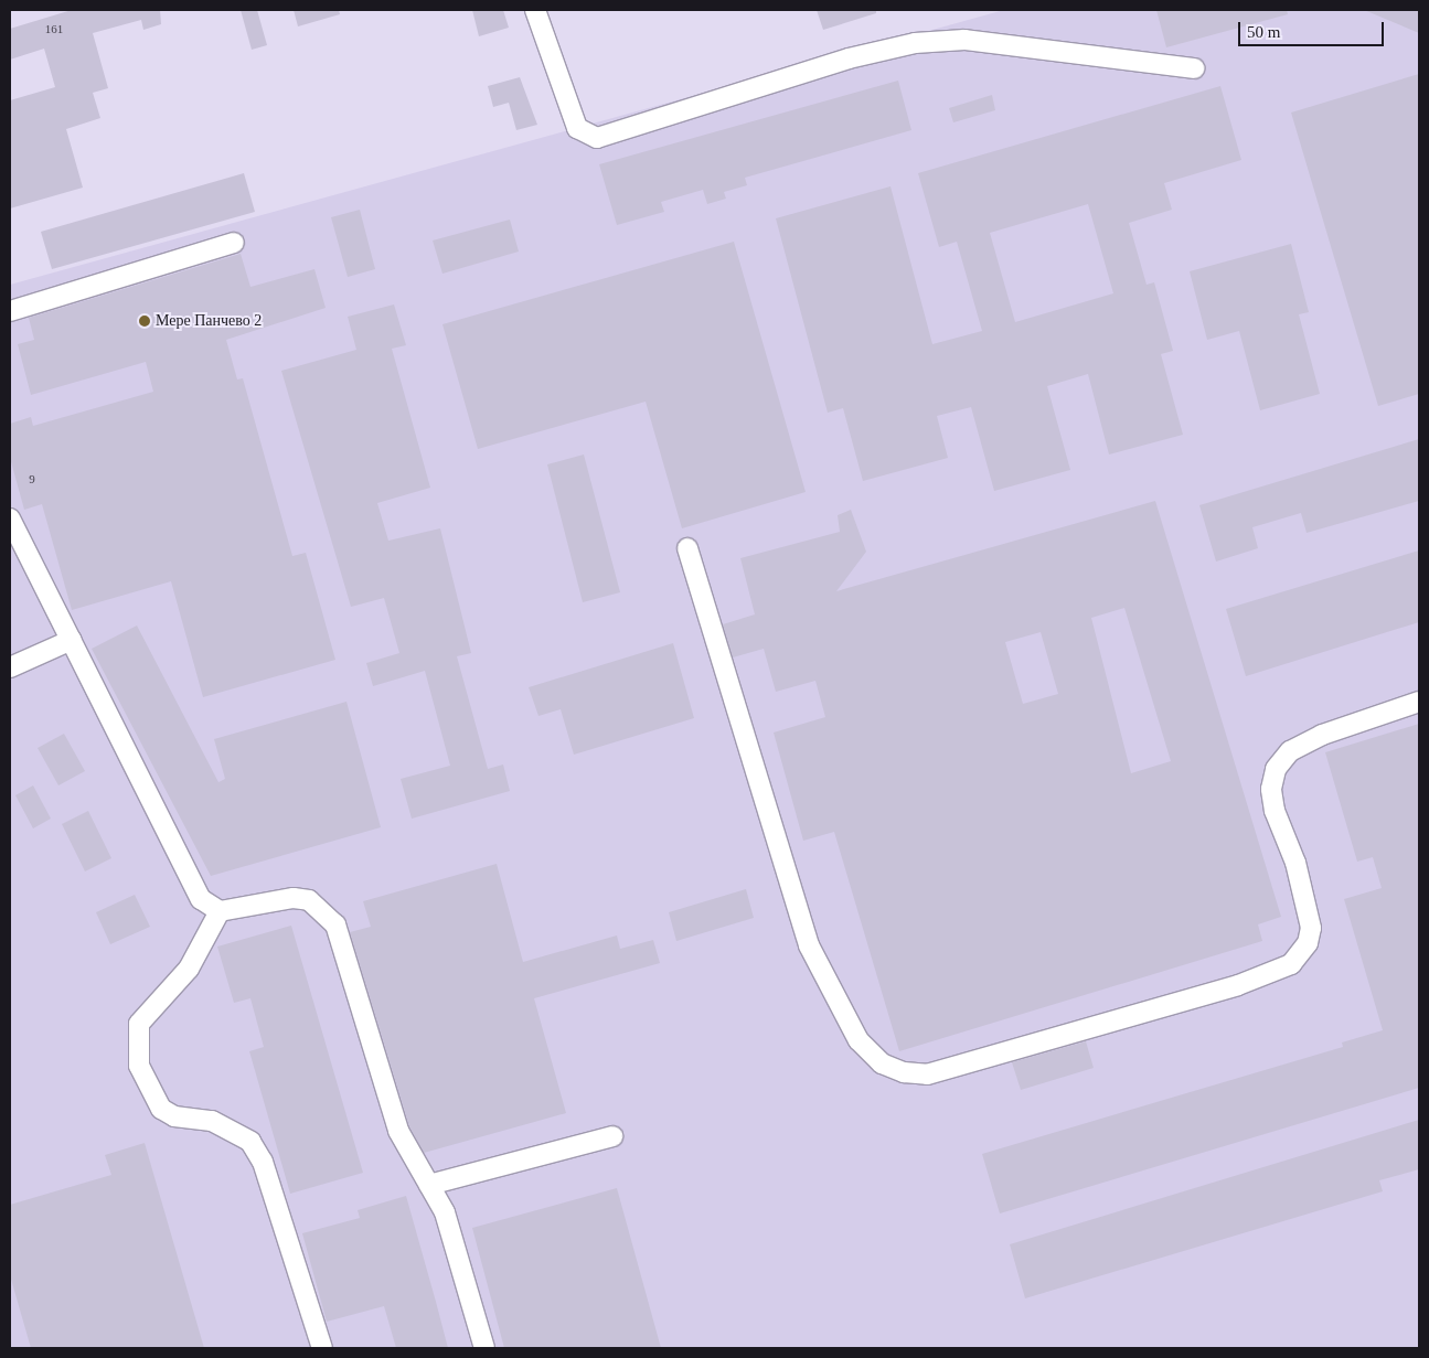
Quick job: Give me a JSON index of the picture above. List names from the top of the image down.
{
  "places": ["Мере Панчево 2"],
  "house_numbers": ["161", "9"],
  "scale_bar": "50 m"
}
